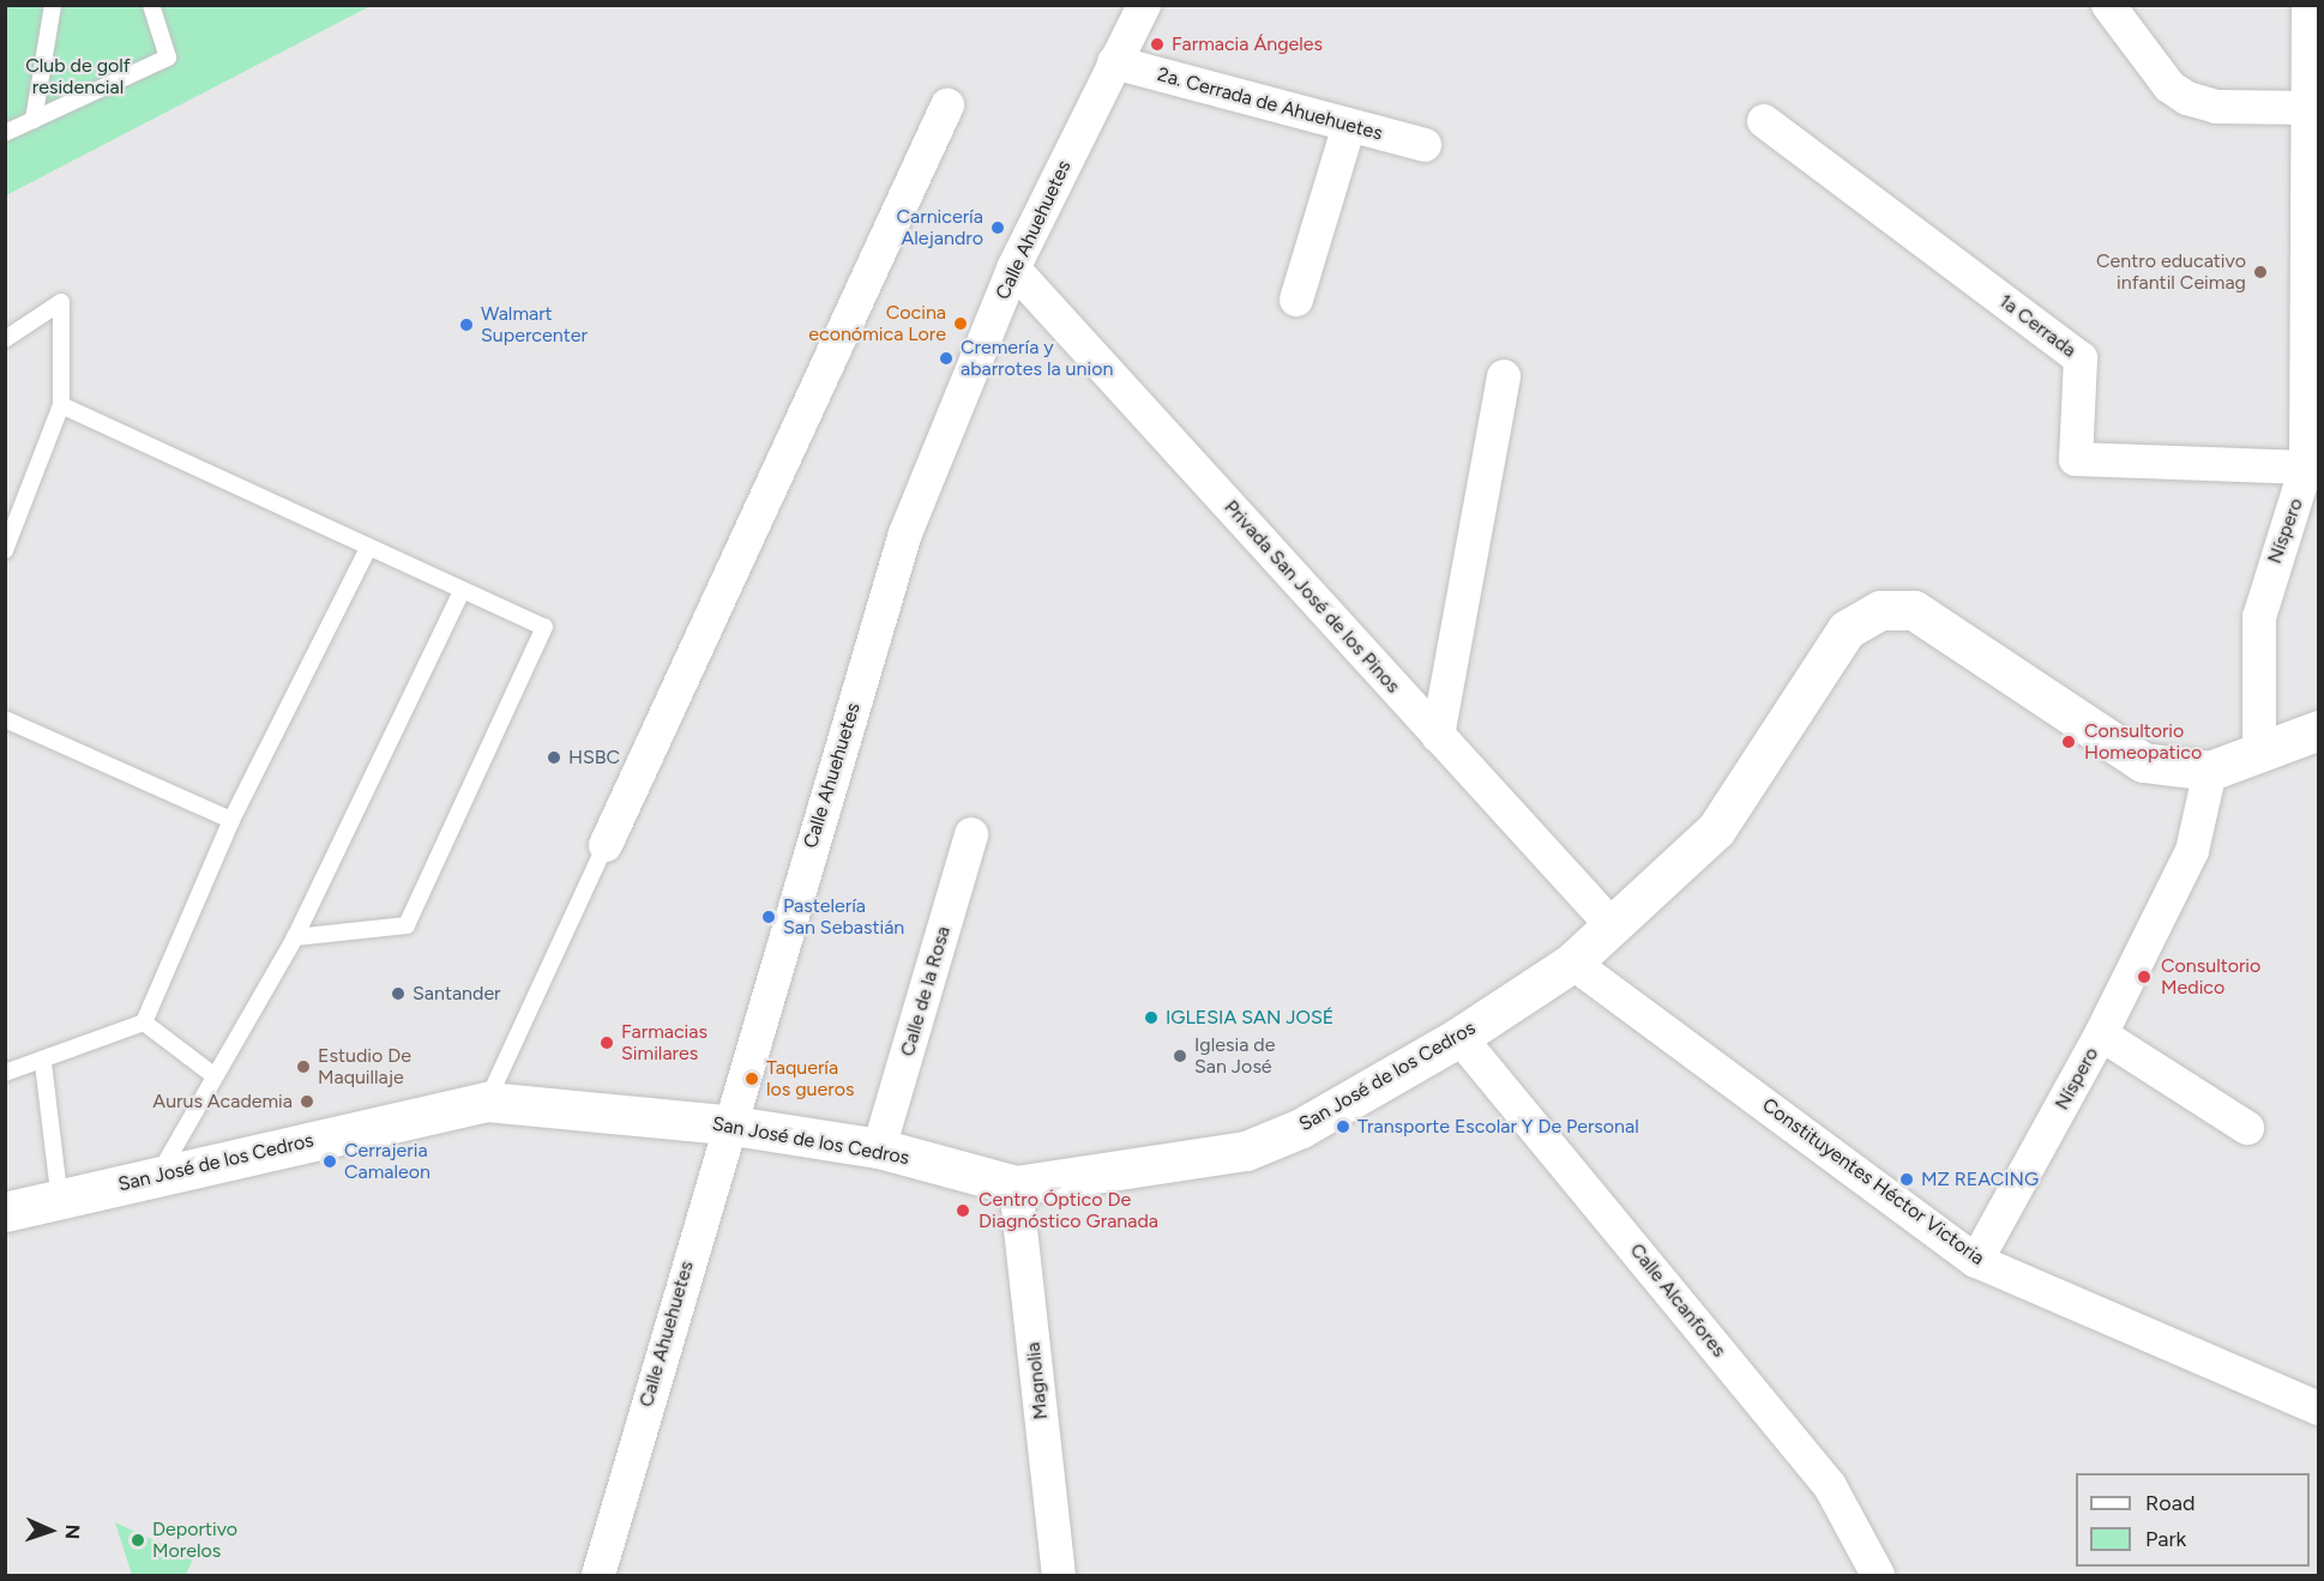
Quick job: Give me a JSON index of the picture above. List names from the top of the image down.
{
  "streets": {
    "street": [
      "2a. Cerrada de Ahuehuetes",
      "Calle Ahuehuetes",
      "1a Cerrada",
      "Níspero",
      "Privada San José de los Pinos",
      "Calle de la Rosa",
      "San José de los Cedros",
      "Constituyentes Héctor Victoria",
      "Calle Alcanfores",
      "Magnolia"
    ]
  },
  "crossings": [
    ["2a. Cerrada de Ahuehuetes", "Calle Ahuehuetes"],
    ["Calle Ahuehuetes", "Privada San José de los Pinos"],
    ["Calle Ahuehuetes", "San José de los Cedros"],
    ["1a Cerrada", "Níspero"],
    ["Níspero", "San José de los Cedros"],
    ["Níspero", "Constituyentes Héctor Victoria"],
    ["Privada San José de los Pinos", "San José de los Cedros"],
    ["Calle de la Rosa", "San José de los Cedros"],
    ["San José de los Cedros", "Constituyentes Héctor Victoria"],
    ["San José de los Cedros", "Calle Alcanfores"],
    ["San José de los Cedros", "Magnolia"]
  ],
  "parks": ["Club de golf residencial"],
  "places": [
    "Farmacia Ángeles",
    "Carnicería Alejandro",
    "Centro educativo infantil Ceimag",
    "Cocina económica Lore",
    "Walmart Supercenter",
    "Cremería y abarrotes la union",
    "Consultorio Homeopatico",
    "HSBC",
    "Pastelería San Sebastián",
    "Consultorio Medico",
    "Santander",
    "IGLESIA SAN JOSÉ",
    "Farmacias Similares",
    "Iglesia de San José",
    "Estudio De Maquillaje",
    "Taquería los gueros",
    "Aurus Academia",
    "Transporte Escolar Y De Personal",
    "Cerrajeria Camaleon",
    "MZ REACING",
    "Centro Óptico De Diagnóstico Granada",
    "Deportivo Morelos"
  ],
  "legend": ["Road", "Park"],
  "north": "right"
}
